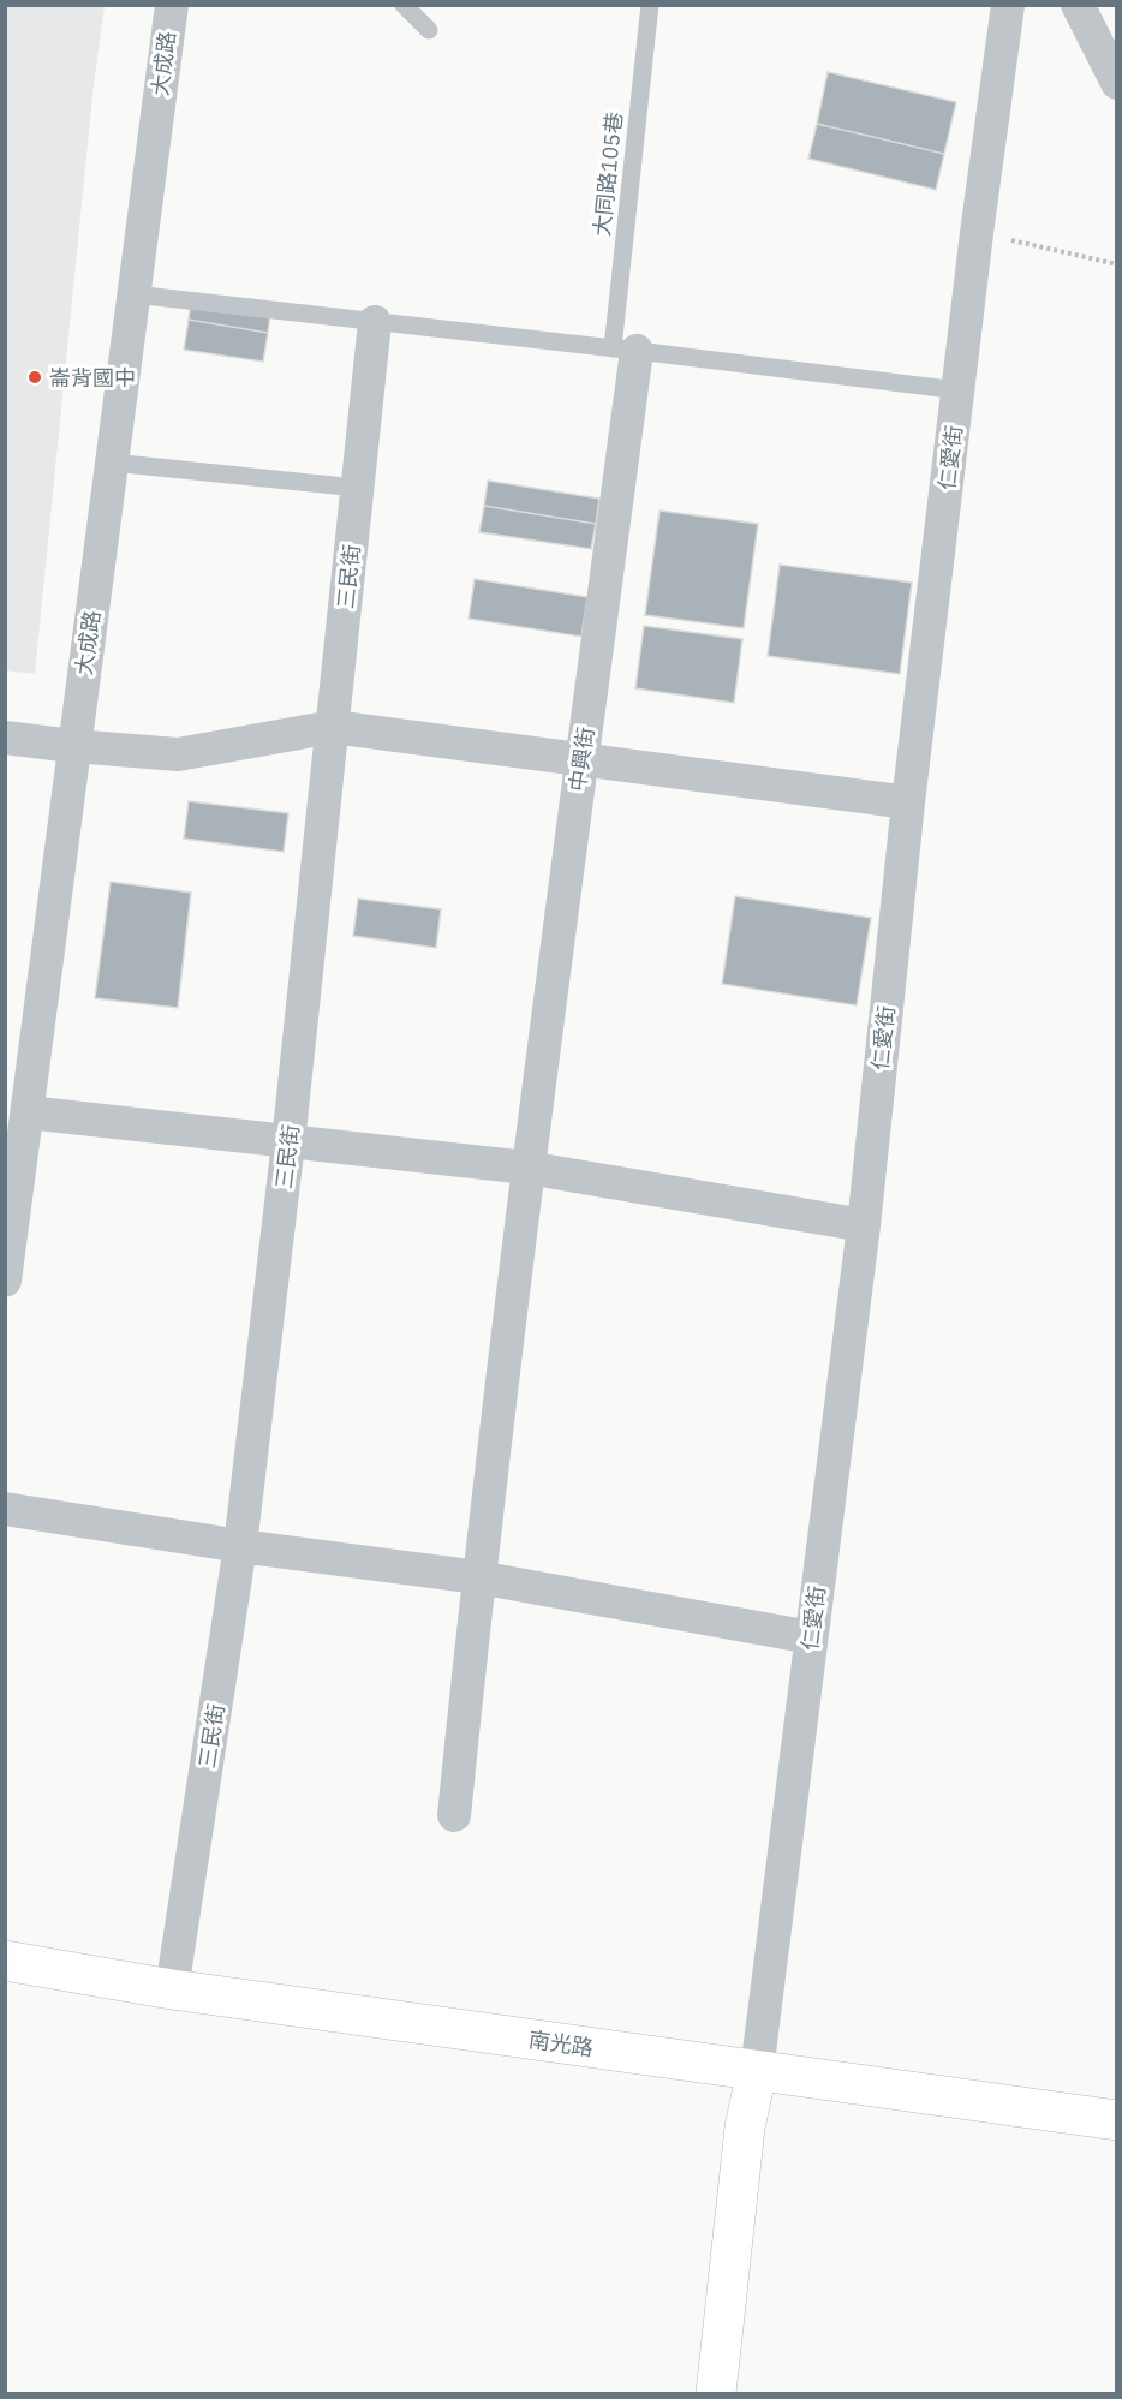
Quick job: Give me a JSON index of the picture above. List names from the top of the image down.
{
  "streets": {
    "street": [
      "大成路",
      "仁愛街",
      "三民街",
      "中興街",
      "南光路"
    ],
    "lane": ["大同路105巷"]
  },
  "crossings": [
    ["大同路105巷", "中興街"],
    ["仁愛街", "南光路"],
    ["三民街", "南光路"]
  ],
  "places": ["崙背國中"]
}
